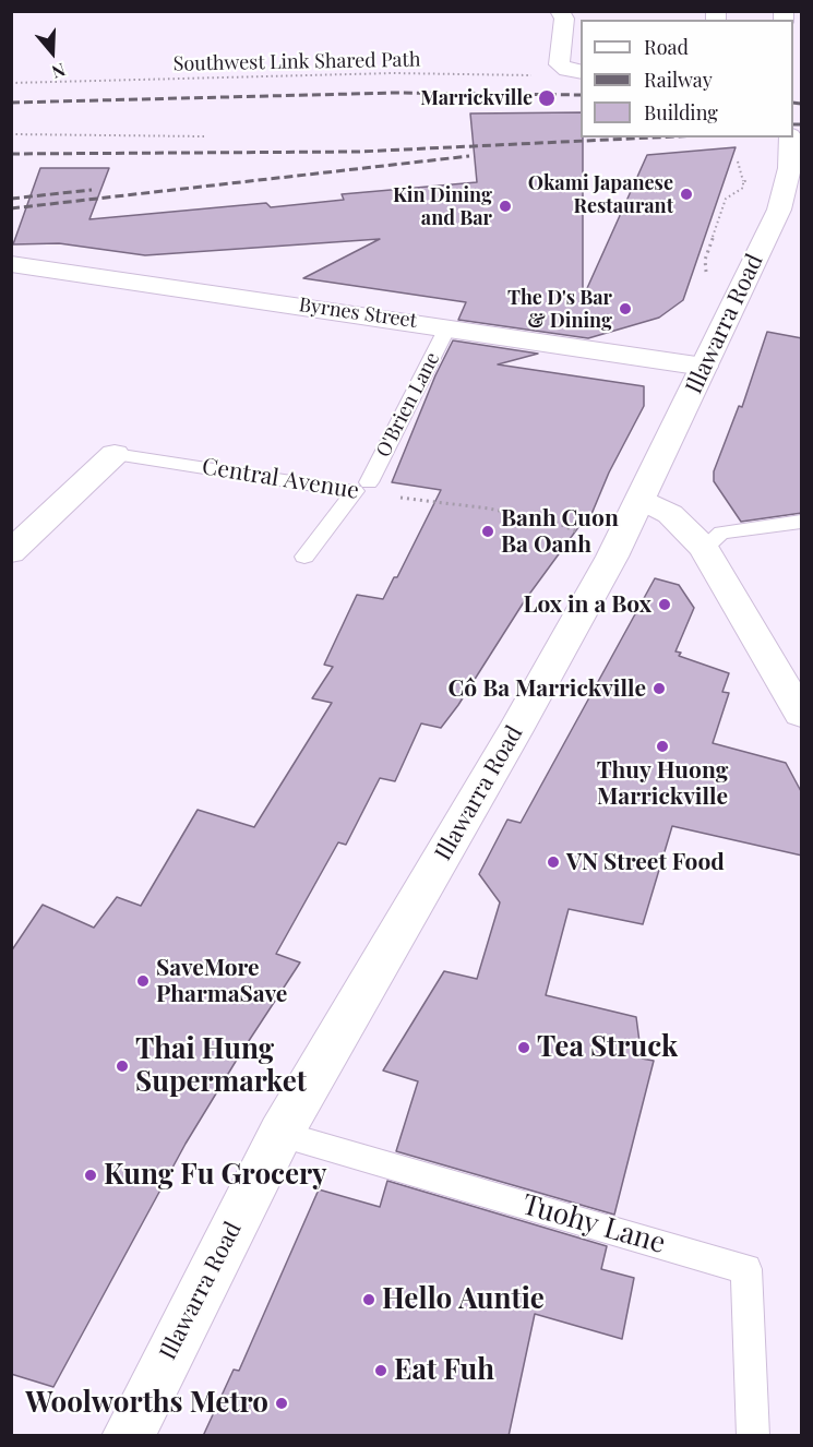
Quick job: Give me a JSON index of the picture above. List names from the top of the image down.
{
  "streets": {
    "main road": ["Byrnes Street", "Illawarra Road", "Central Avenue"],
    "lane": ["O'Brien Lane", "Tuohy Lane"],
    "path": ["Southwest Link Shared Path"]
  },
  "crossings": [
    ["Byrnes Street", "Illawarra Road"],
    ["Byrnes Street", "O'Brien Lane"],
    ["Illawarra Road", "Tuohy Lane"],
    ["O'Brien Lane", "Central Avenue"]
  ],
  "places": [
    "Marrickville",
    "Okami Japanese Restaurant",
    "Kin Dining and Bar",
    "The D's Bar & Dining",
    "Banh Cuon Ba Oanh",
    "Lox in a Box",
    "Cô Ba Marrickville",
    "Thuy Huong Marrickville",
    "VN Street Food",
    "SaveMore PharmaSave",
    "Tea Struck",
    "Thai Hung Supermarket",
    "Kung Fu Grocery",
    "Hello Auntie",
    "Eat Fuh",
    "Woolworths Metro"
  ],
  "legend": ["Road", "Railway", "Building"],
  "north": "bottom"
}
